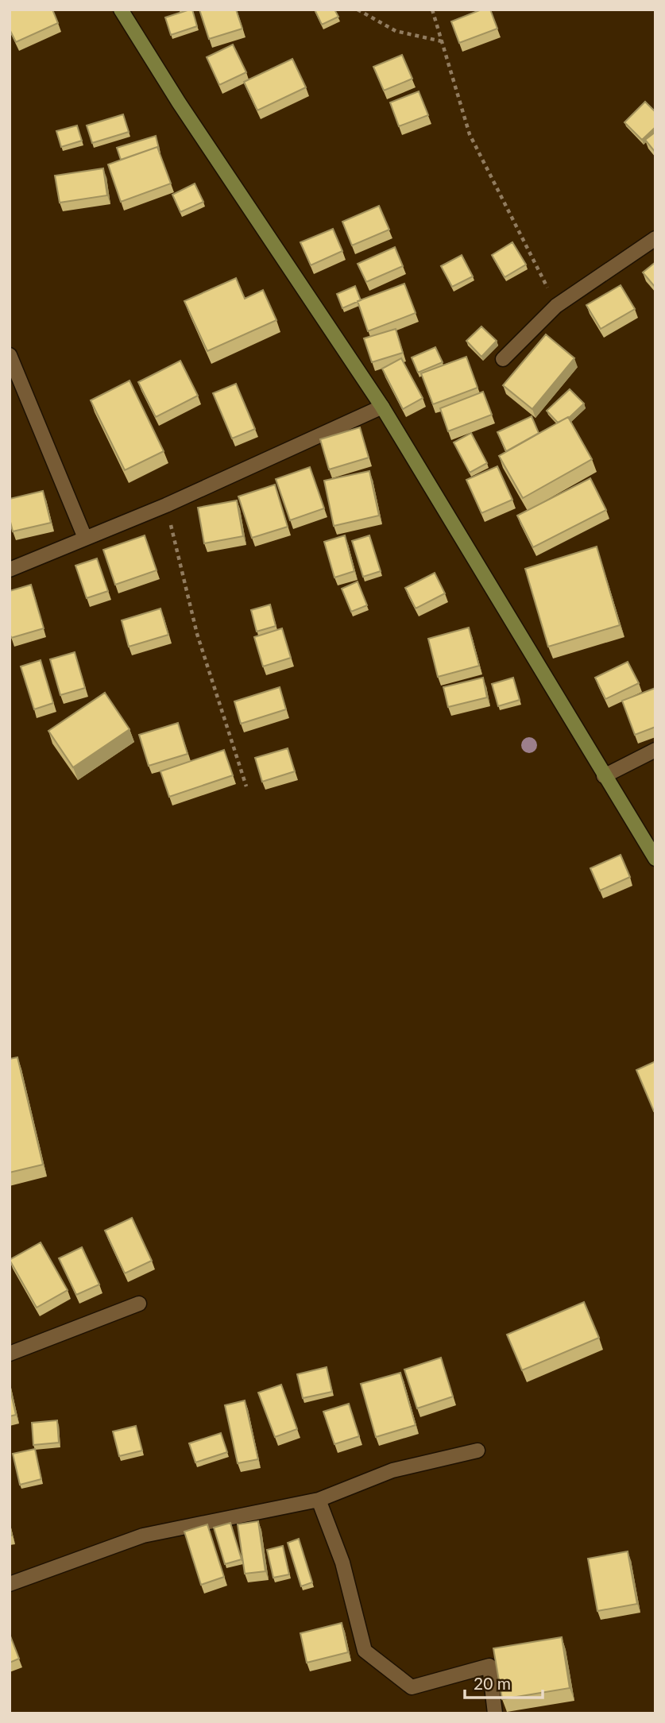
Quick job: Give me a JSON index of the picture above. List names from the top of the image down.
{
  "scale_bar": "20 m"
}
